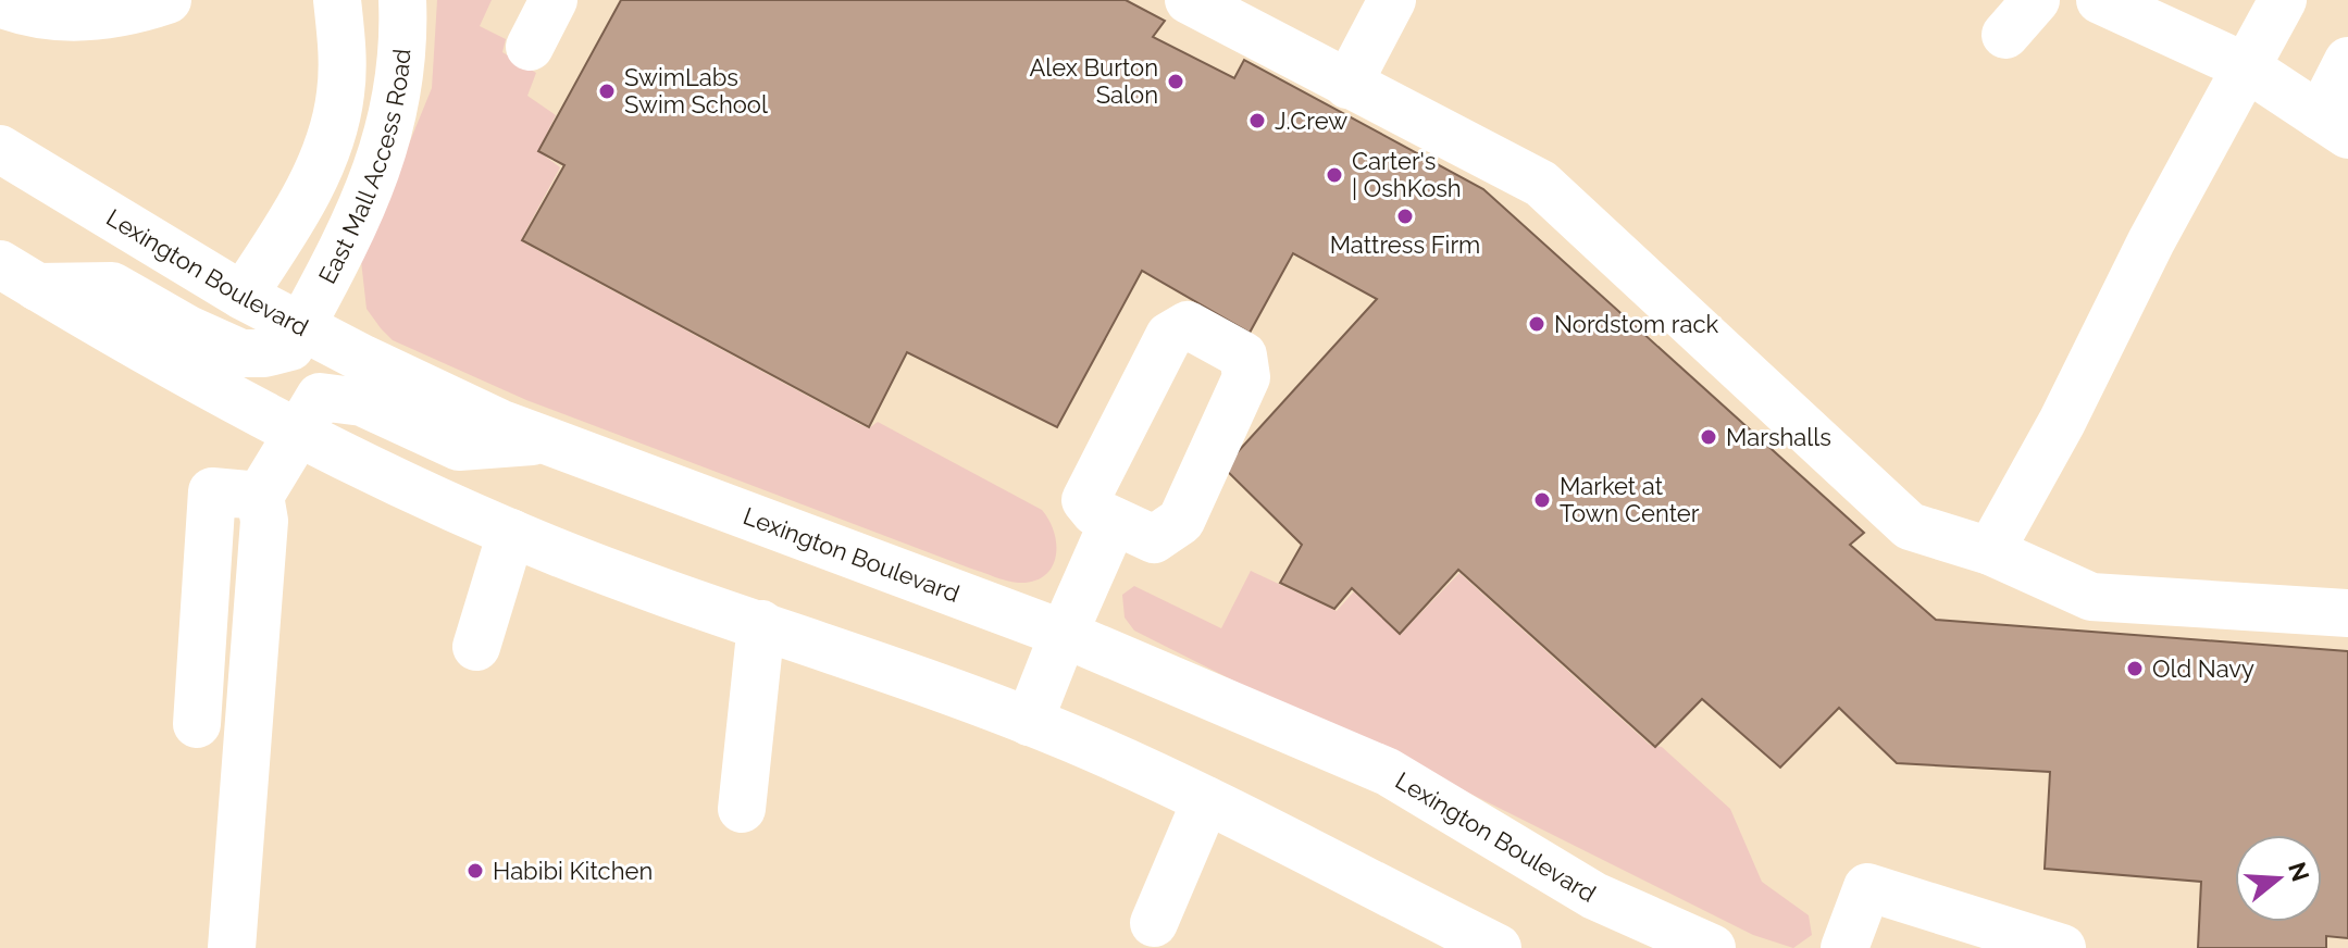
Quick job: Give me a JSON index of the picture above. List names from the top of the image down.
{
  "streets": {
    "main road": ["East Mall Access Road", "Lexington Boulevard"]
  },
  "crossings": [
    ["East Mall Access Road", "Lexington Boulevard"]
  ],
  "places": [
    "Alex Burton Salon",
    "SwimLabs Swim School",
    "J.Crew",
    "Carter's | OshKosh",
    "Mattress Firm",
    "Nordstom rack",
    "Marshalls",
    "Market at Town Center",
    "Old Navy",
    "Habibi Kitchen"
  ],
  "north": "right"
}
